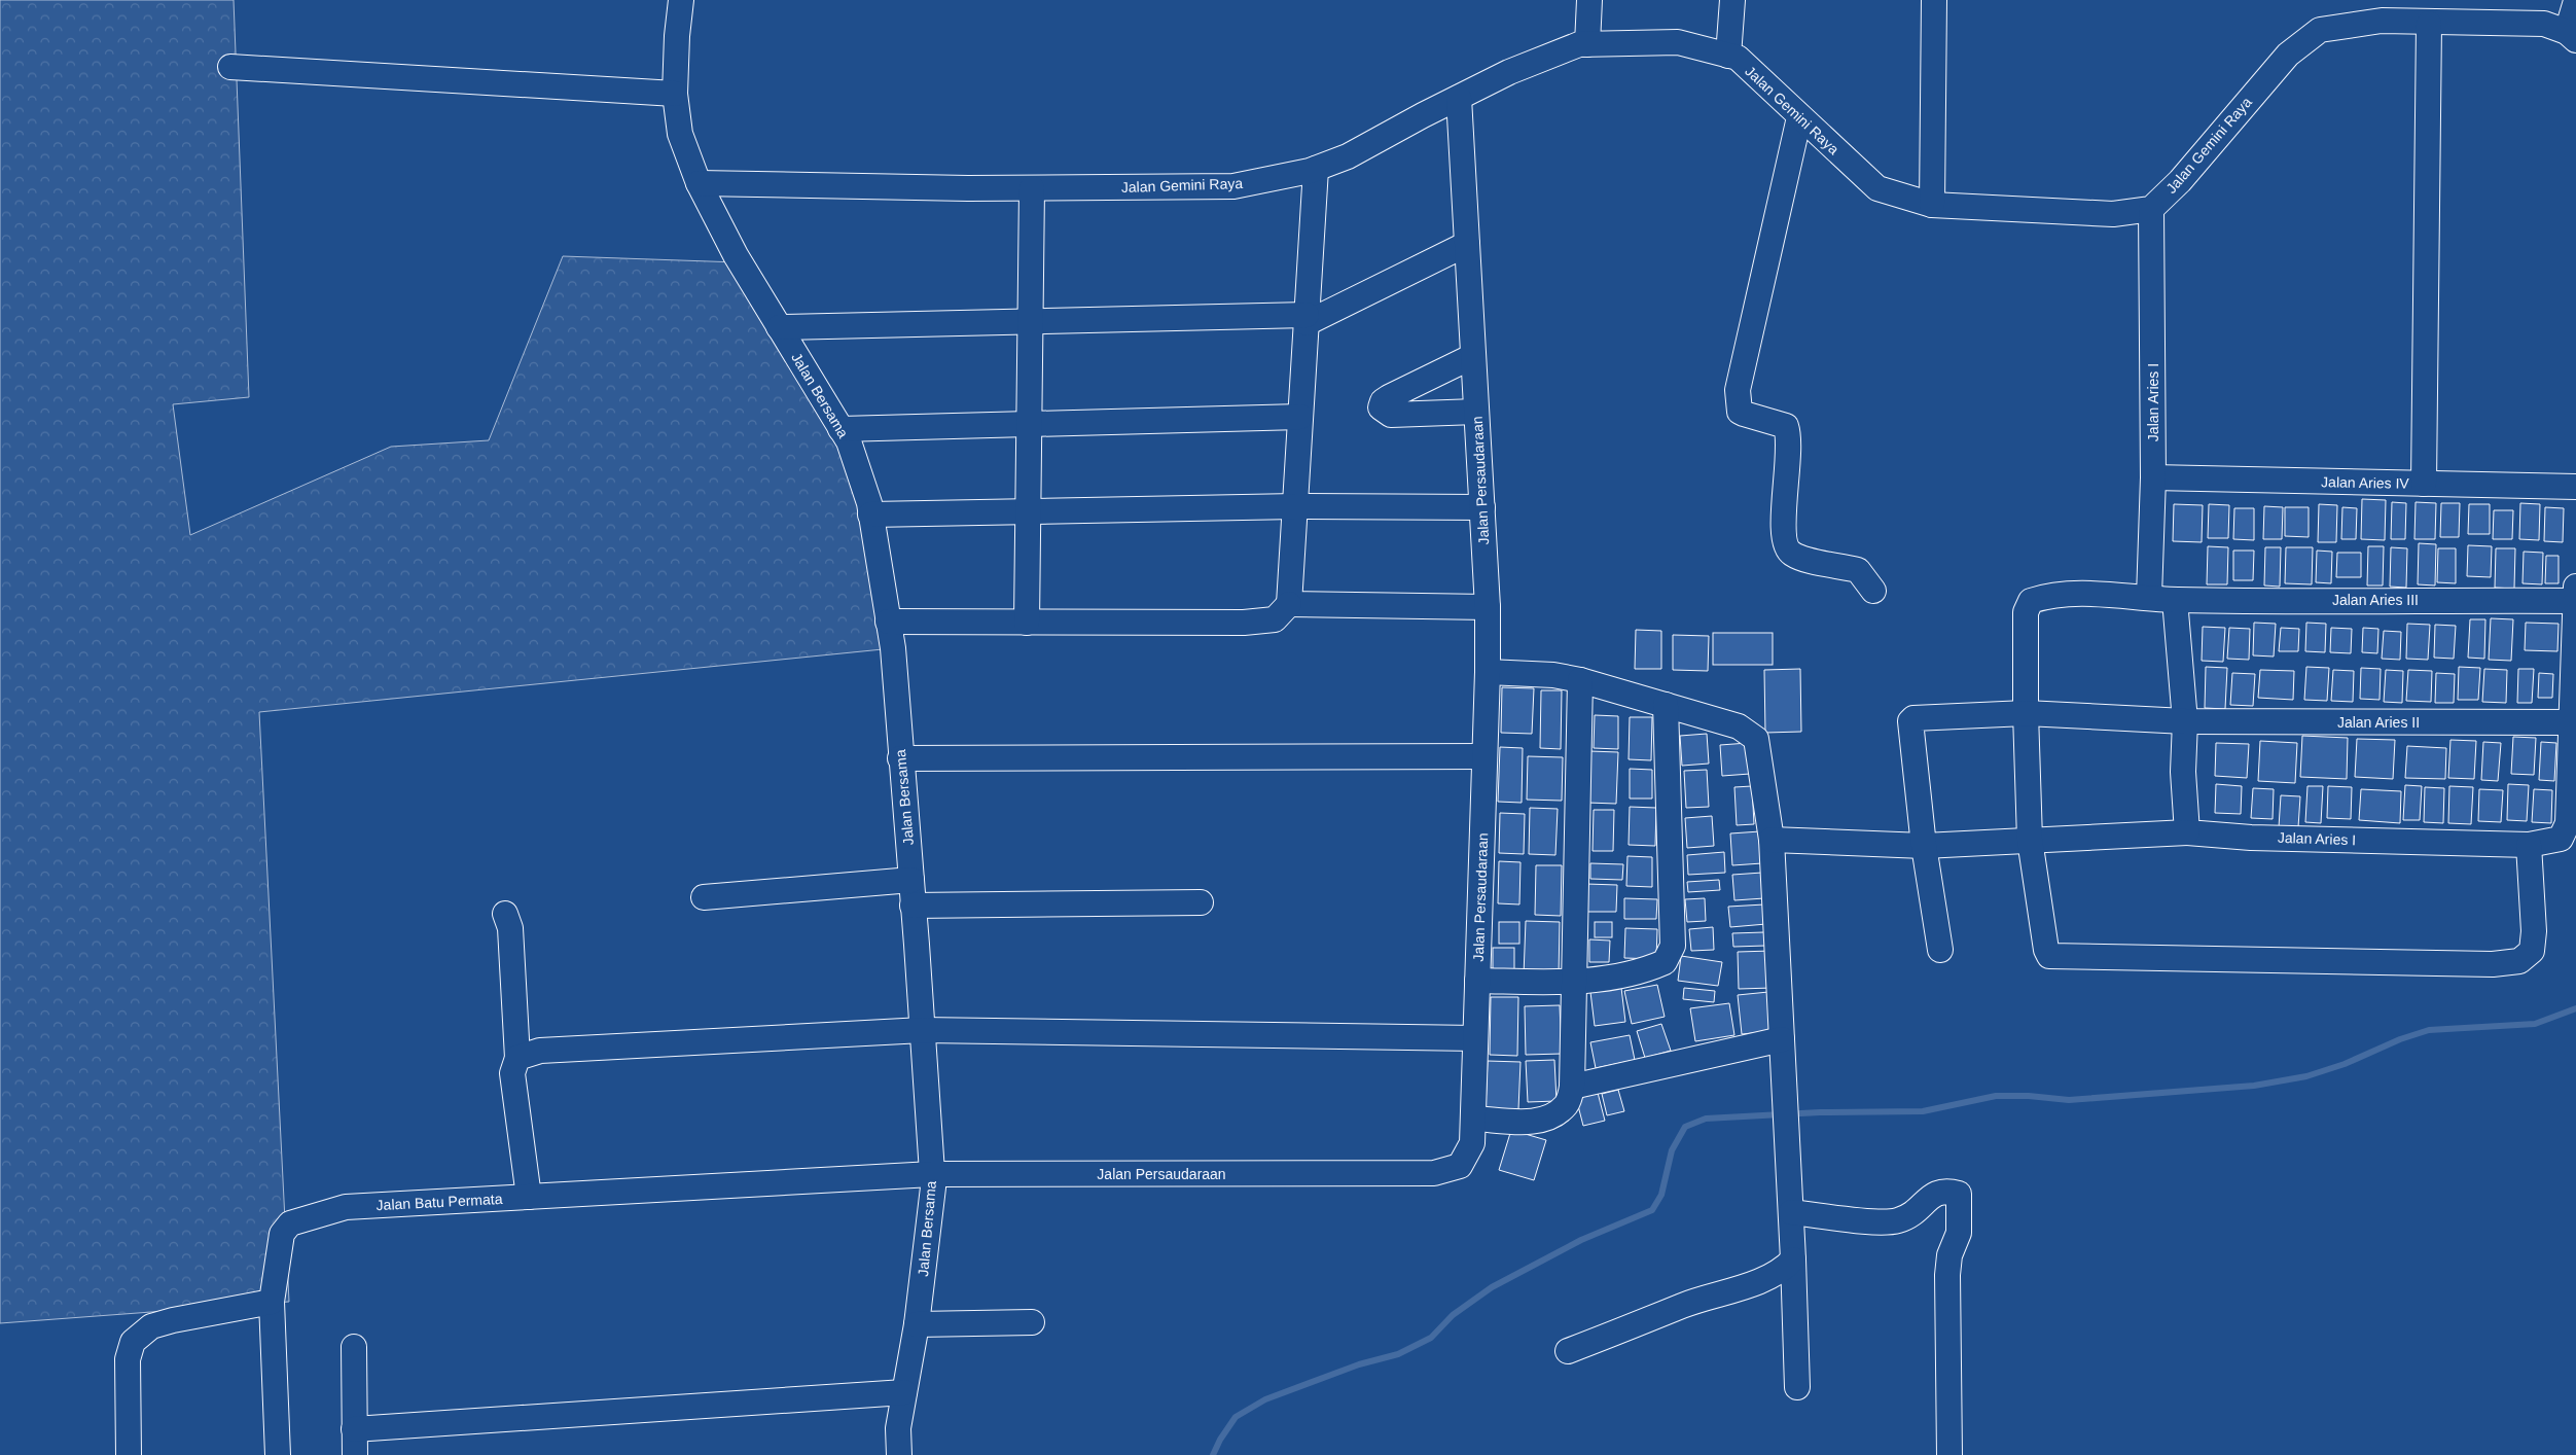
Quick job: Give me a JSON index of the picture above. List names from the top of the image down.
{
  "streets": {
    "street": [
      "Jalan Gemini Raya",
      "Jalan Bersama",
      "Jalan Aries I",
      "Jalan Persaudaraan",
      "Jalan Aries IV",
      "Jalan Aries III",
      "Jalan Aries II",
      "Jalan Batu Permata"
    ]
  },
  "crossings": [
    ["Jalan Gemini Raya", "Jalan Bersama"],
    ["Jalan Gemini Raya", "Jalan Aries I"],
    ["Jalan Gemini Raya", "Jalan Persaudaraan"],
    ["Jalan Bersama", "Jalan Persaudaraan"],
    ["Jalan Bersama", "Jalan Batu Permata"],
    ["Jalan Aries I", "Jalan Aries IV"],
    ["Jalan Aries I", "Jalan Aries III"],
    ["Jalan Aries I", "Jalan Aries II"],
    ["Jalan Persaudaraan", "Jalan Batu Permata"],
    ["Jalan Aries III", "Jalan Aries II"]
  ]
}
